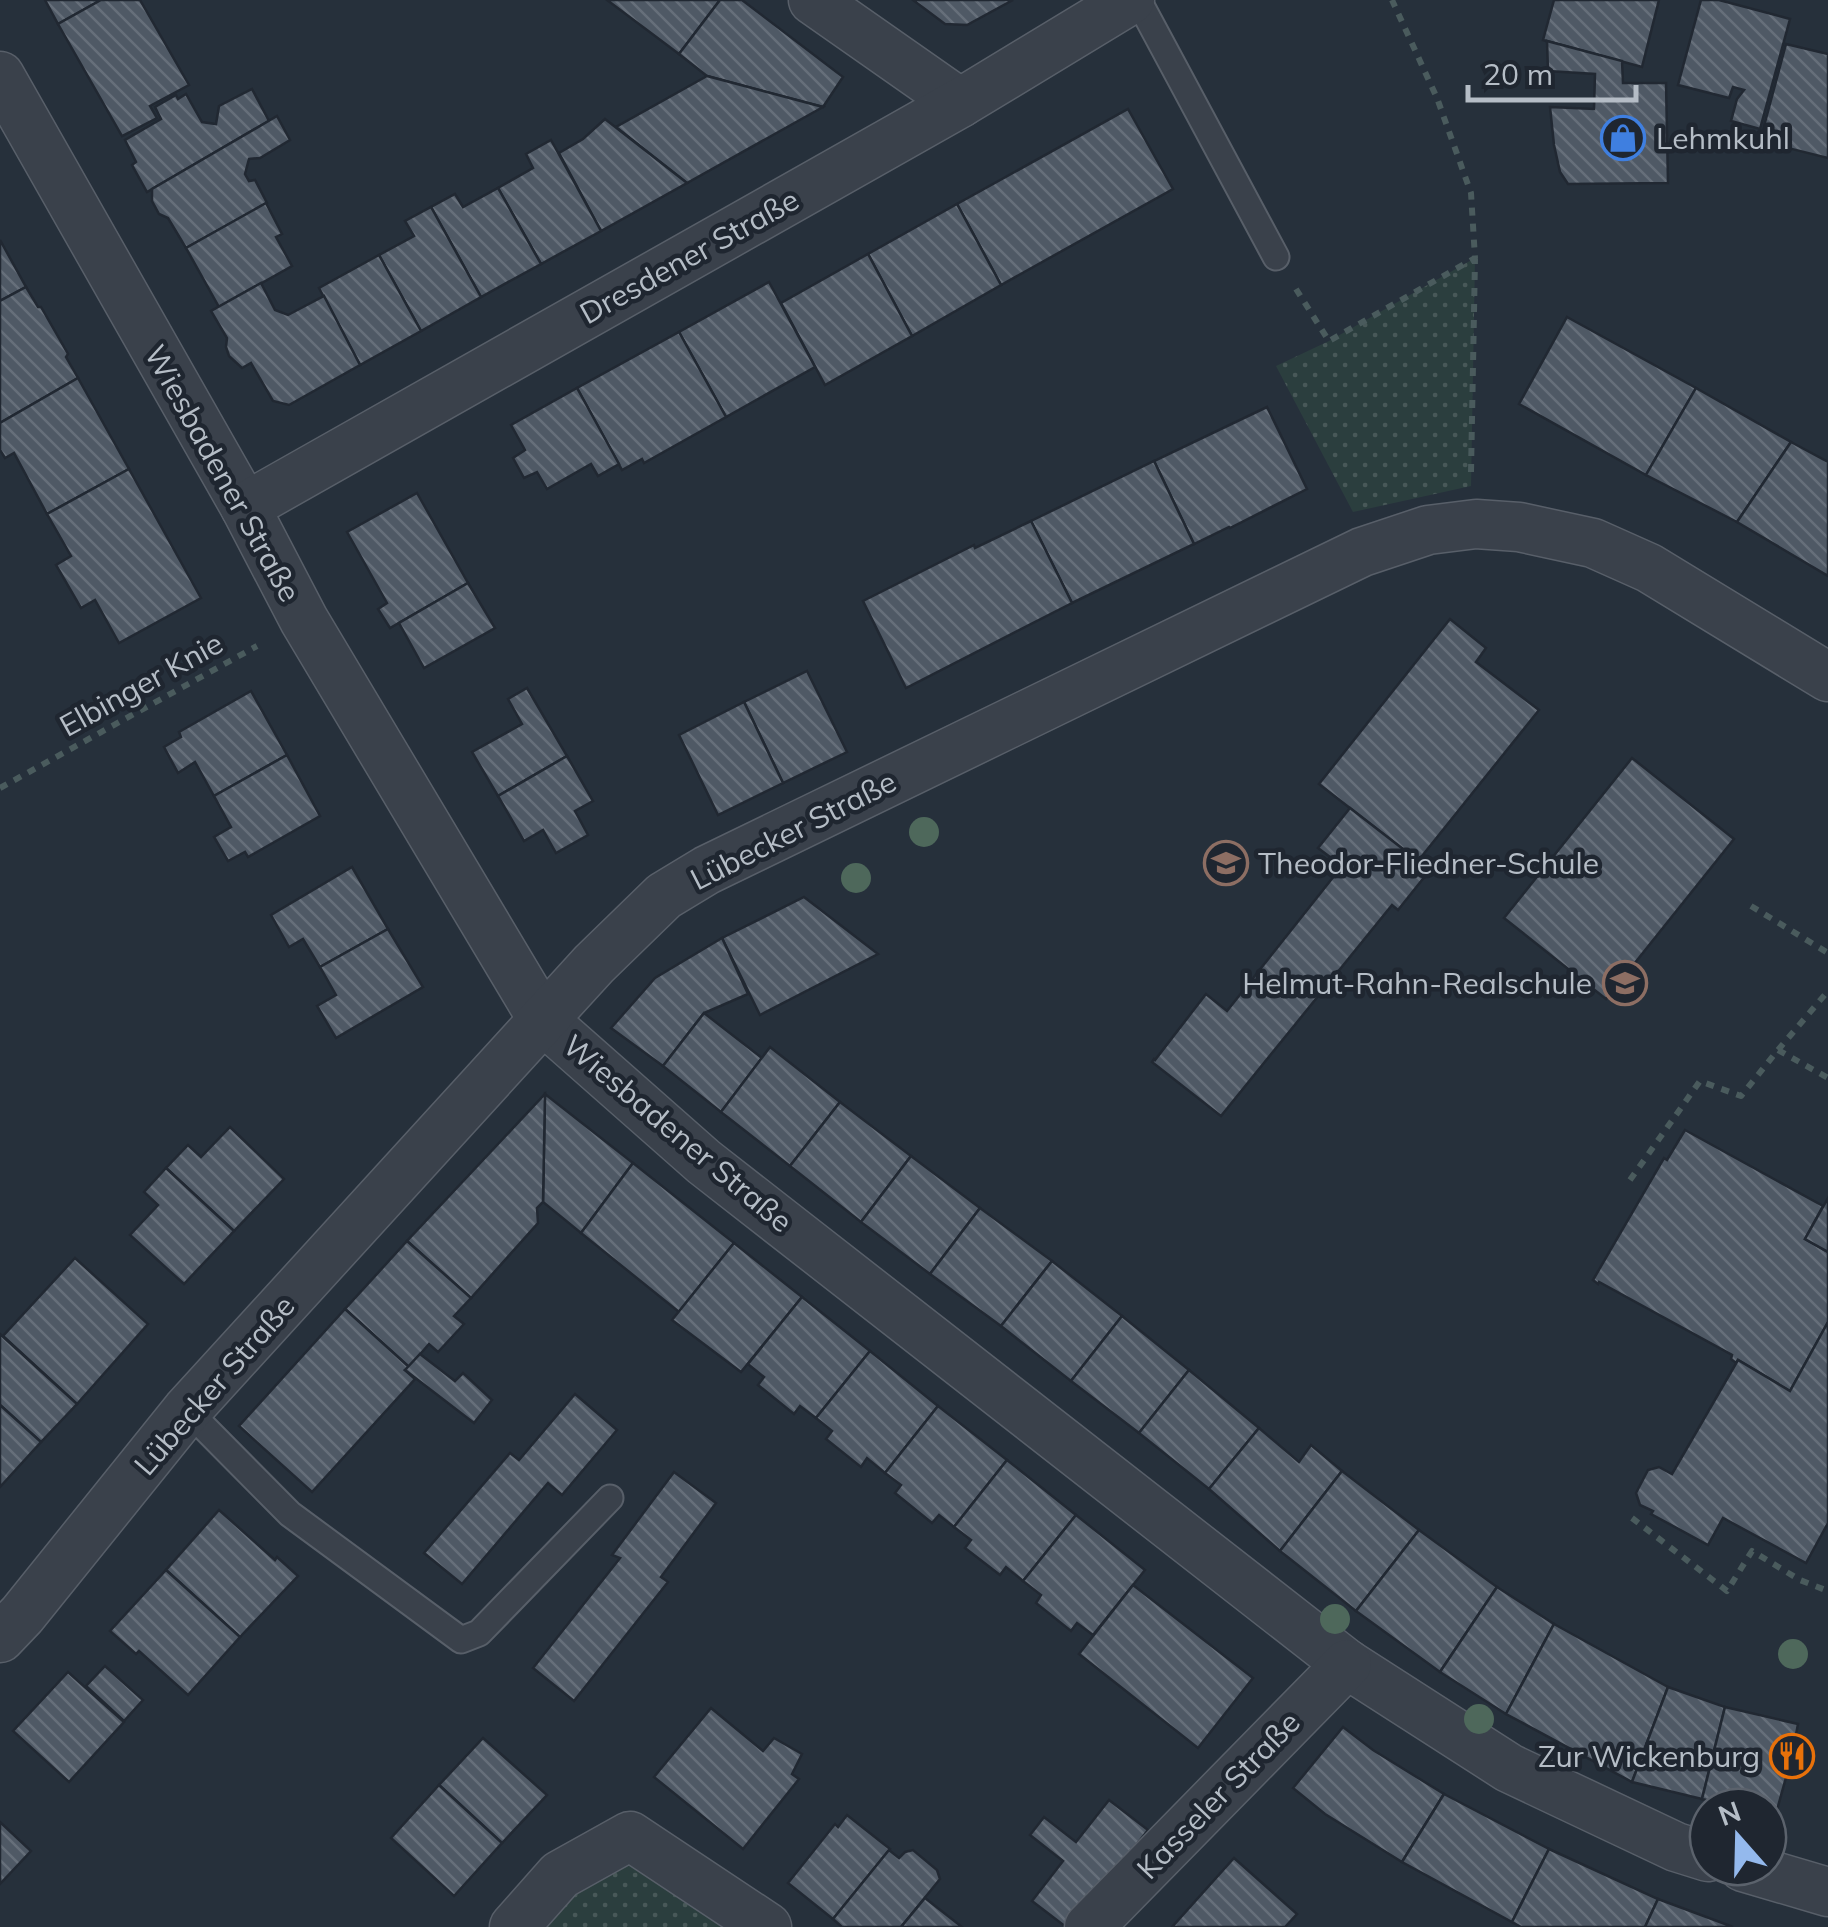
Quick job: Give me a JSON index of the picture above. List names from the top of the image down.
{
  "streets": {
    "street": [
      "Dresdener Straße",
      "Wiesbadener Straße",
      "Lübecker Straße",
      "Kasseler Straße"
    ],
    "path": ["Elbinger Knie"]
  },
  "crossings": [
    ["Dresdener Straße", "Wiesbadener Straße"],
    ["Wiesbadener Straße", "Elbinger Knie"],
    ["Wiesbadener Straße", "Lübecker Straße"],
    ["Wiesbadener Straße", "Kasseler Straße"]
  ],
  "places": {
    "shop": ["Lehmkuhl"],
    "school or university": ["Theodor-Fliedner-Schule", "Helmut-Rahn-Realschule"],
    "restaurant": ["Zur Wickenburg"]
  },
  "scale_bar": "20 m",
  "north": "top"
}
